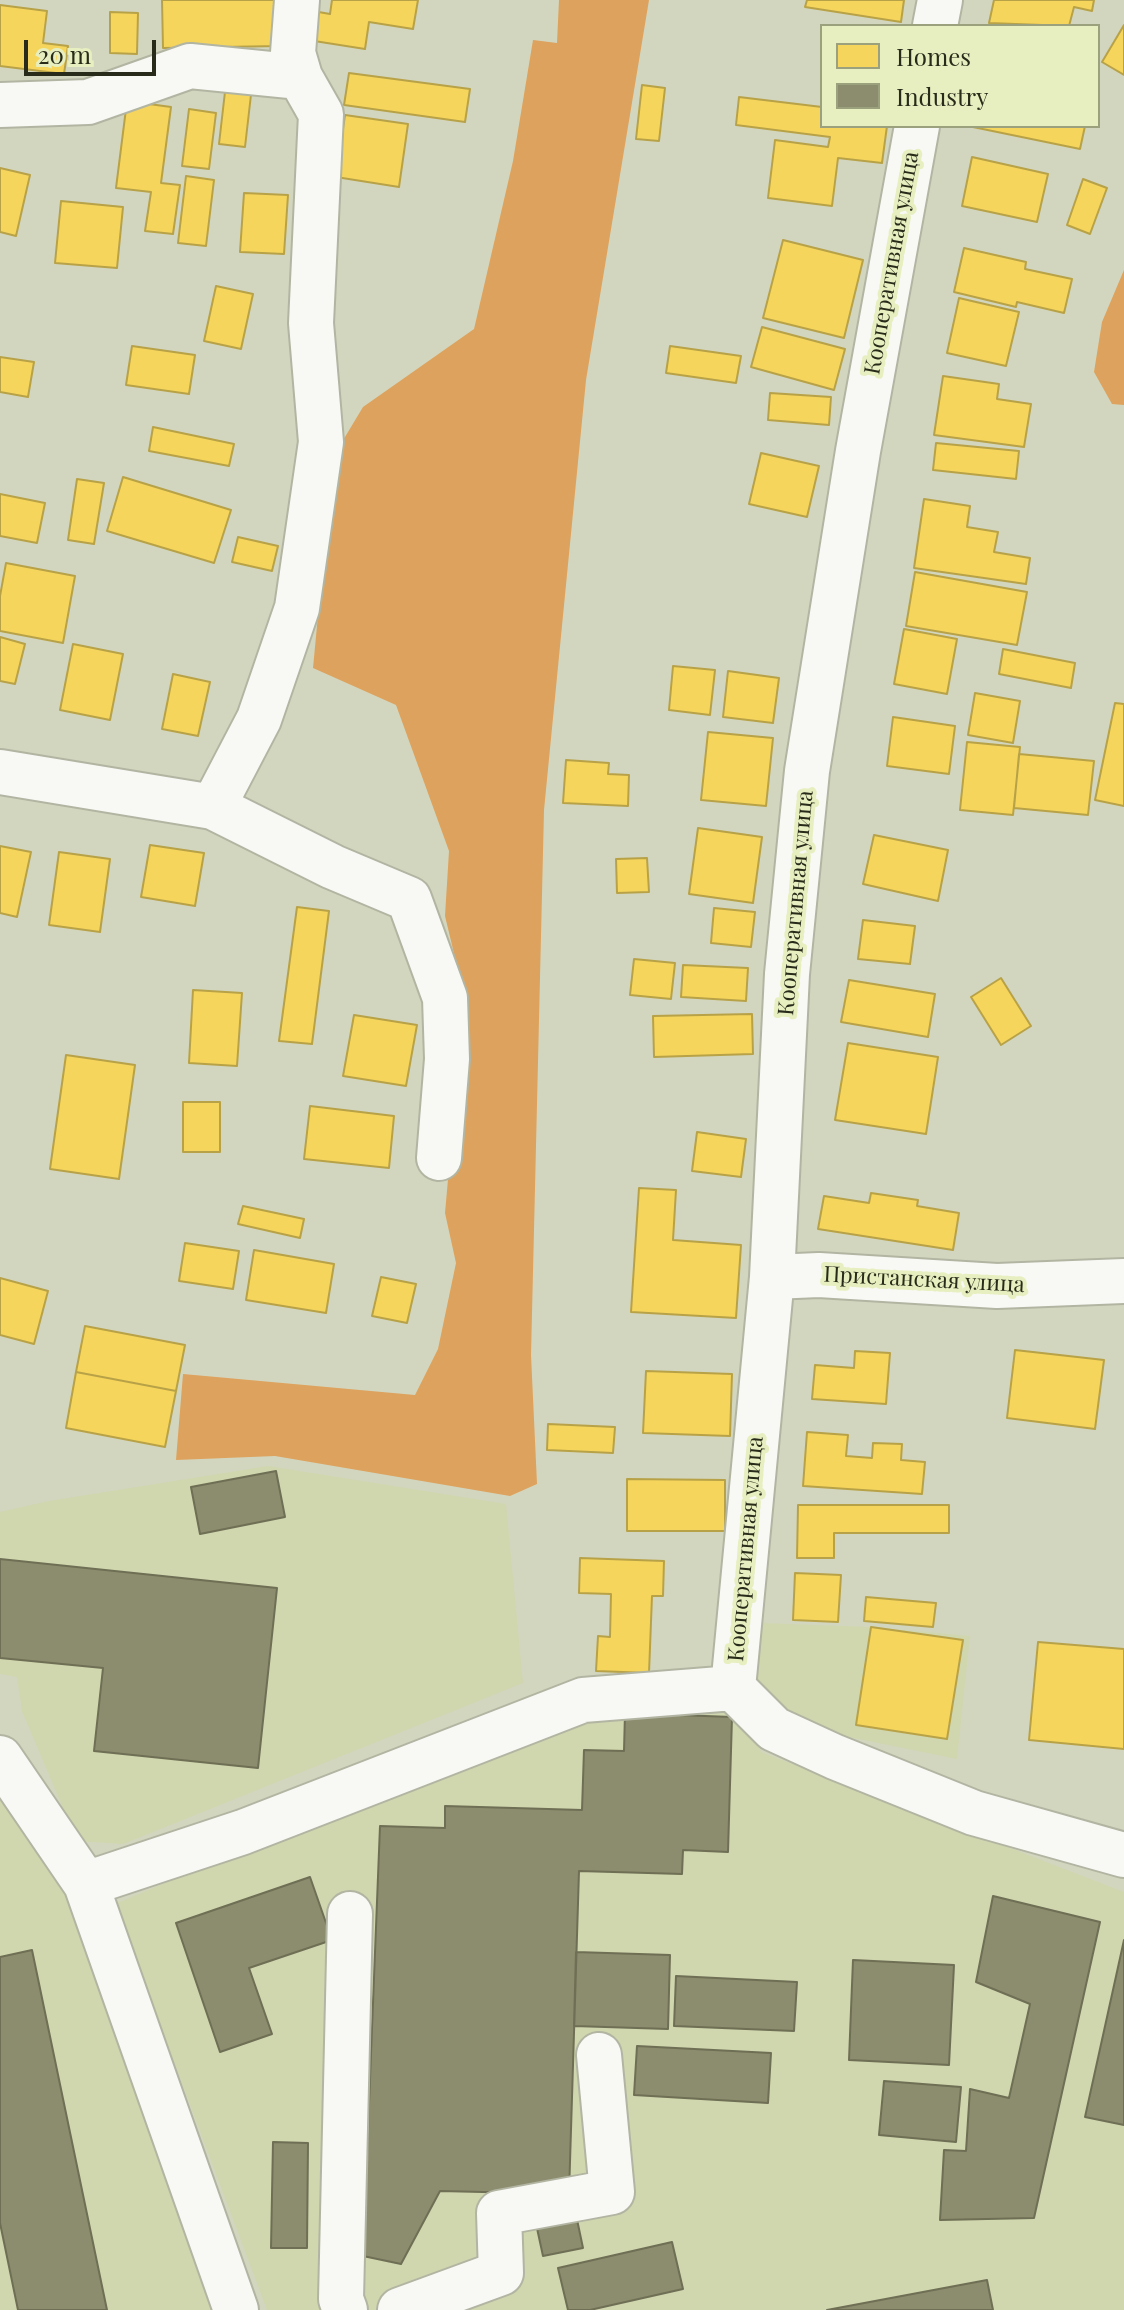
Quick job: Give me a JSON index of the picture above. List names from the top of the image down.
{
  "streets": {
    "street": ["Кооперативная улица", "Пристанская улица"]
  },
  "crossings": [
    ["Кооперативная улица", "Пристанская улица"]
  ],
  "legend": ["Homes", "Industry"],
  "scale_bar": "20 m"
}
